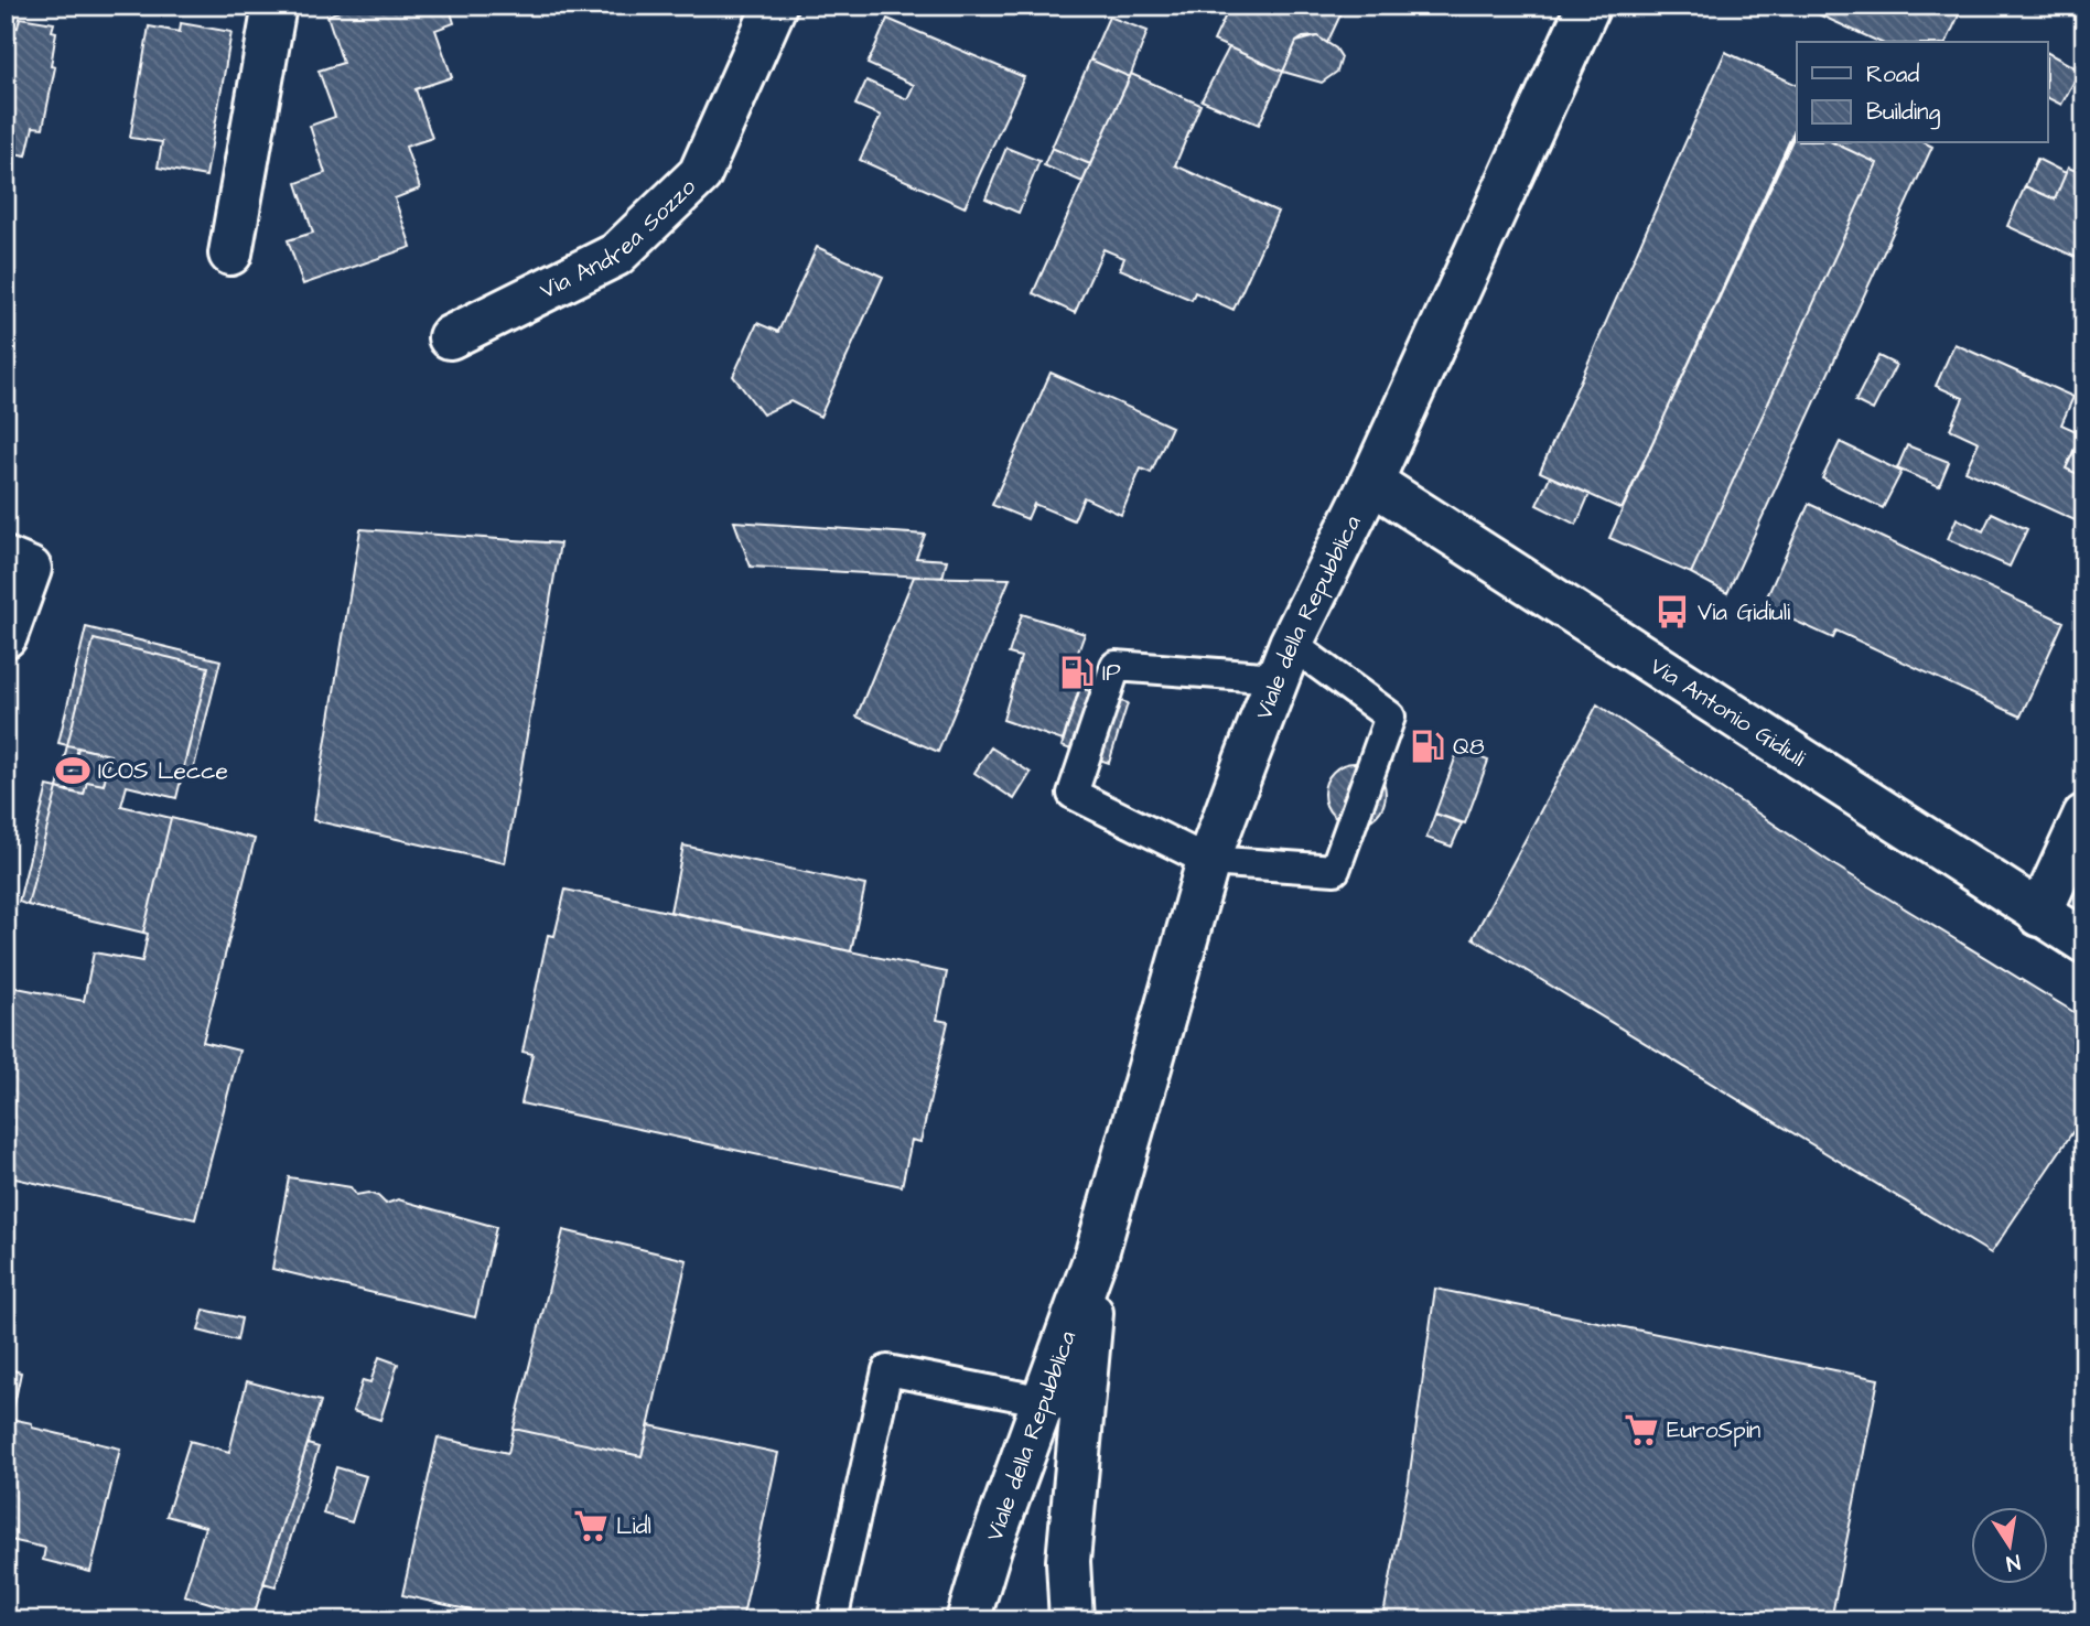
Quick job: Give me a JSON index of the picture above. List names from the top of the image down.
{
  "streets": {
    "main road": ["Via Andrea Sozzo", "Viale della Repubblica", "Via Antonio Gidiuli"]
  },
  "crossings": [
    ["Viale della Repubblica", "Via Antonio Gidiuli"]
  ],
  "places": {
    "bus stop": ["Via Gidiuli"],
    "fuel station": ["IP", "Q8"],
    "sports": ["ICOS Lecce"],
    "supermarket": ["EuroSpin", "Lidl"]
  },
  "legend": ["Road", "Building"],
  "north": "bottom"
}
